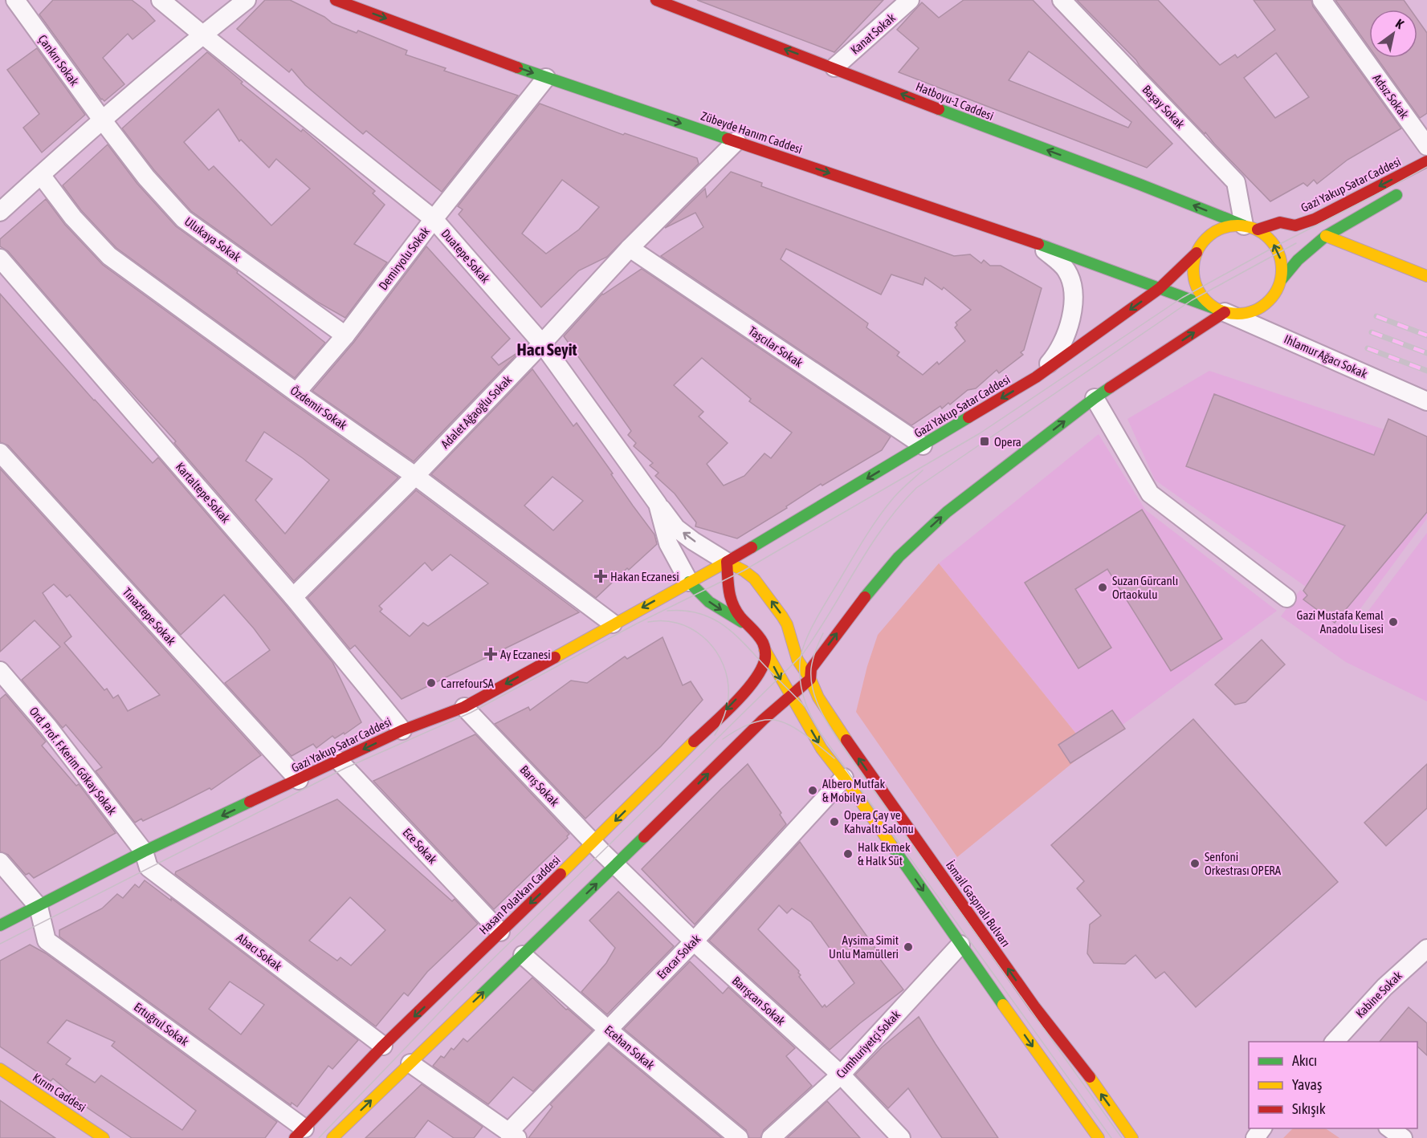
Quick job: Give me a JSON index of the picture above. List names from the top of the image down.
{
  "streets": {
    "main road": [
      "Hatboyu-1 Caddesi",
      "Zübeyde Hanım Caddesi",
      "Gazi Yakup Satar Caddesi",
      "Hasan Polatkan Caddesi",
      "İsmail Gaspıralı Bulvarı",
      "Kırım Caddesi"
    ],
    "street": [
      "Kanat Sokak",
      "Çankırı Sokak",
      "Adsız Sokak",
      "Başay Sokak",
      "Ulukaya Sokak",
      "Duatepe Sokak",
      "Demiryolu Sokak",
      "Taşcılar Sokak",
      "Ihlamur Ağacı Sokak",
      "Özdemir Sokak",
      "Adalet Ağaoğlu Sokak",
      "Kartaltepe Sokak",
      "Tınaztepe Sokak",
      "Ord. Prof. F.Kerim Gökay Sokak",
      "Barış Sokak",
      "Ece Sokak",
      "Abacı Sokak",
      "Eracar Sokak",
      "Kabine Sokak",
      "Barışcan Sokak",
      "Ertuğrul Sokak",
      "Cumhuriyetçi Sokak",
      "Ecehan Sokak"
    ]
  },
  "crossings": [
    ["Kanat Sokak", "Hatboyu-1 Caddesi"],
    ["Çankırı Sokak", "Ulukaya Sokak"],
    ["Hatboyu-1 Caddesi", "Başay Sokak"],
    ["Hatboyu-1 Caddesi", "Zübeyde Hanım Caddesi"],
    ["Hatboyu-1 Caddesi", "Gazi Yakup Satar Caddesi"],
    ["Hatboyu-1 Caddesi", "Ihlamur Ağacı Sokak"],
    ["Başay Sokak", "Zübeyde Hanım Caddesi"],
    ["Başay Sokak", "Gazi Yakup Satar Caddesi"],
    ["Başay Sokak", "Ihlamur Ağacı Sokak"],
    ["Zübeyde Hanım Caddesi", "Gazi Yakup Satar Caddesi"],
    ["Zübeyde Hanım Caddesi", "Demiryolu Sokak"],
    ["Zübeyde Hanım Caddesi", "Ihlamur Ağacı Sokak"],
    ["Zübeyde Hanım Caddesi", "Adalet Ağaoğlu Sokak"],
    ["Gazi Yakup Satar Caddesi", "Duatepe Sokak"],
    ["Gazi Yakup Satar Caddesi", "Taşcılar Sokak"],
    ["Gazi Yakup Satar Caddesi", "Ihlamur Ağacı Sokak"],
    ["Gazi Yakup Satar Caddesi", "Özdemir Sokak"],
    ["Gazi Yakup Satar Caddesi", "Kartaltepe Sokak"],
    ["Gazi Yakup Satar Caddesi", "Tınaztepe Sokak"],
    ["Gazi Yakup Satar Caddesi", "Ord. Prof. F.Kerim Gökay Sokak"],
    ["Gazi Yakup Satar Caddesi", "Barış Sokak"],
    ["Gazi Yakup Satar Caddesi", "Ece Sokak"],
    ["Gazi Yakup Satar Caddesi", "İsmail Gaspıralı Bulvarı"],
    ["Gazi Yakup Satar Caddesi", "Abacı Sokak"],
    ["Gazi Yakup Satar Caddesi", "Ertuğrul Sokak"],
    ["Ulukaya Sokak", "Demiryolu Sokak"],
    ["Duatepe Sokak", "Demiryolu Sokak"],
    ["Duatepe Sokak", "Adalet Ağaoğlu Sokak"],
    ["Demiryolu Sokak", "Özdemir Sokak"],
    ["Taşcılar Sokak", "Adalet Ağaoğlu Sokak"],
    ["Özdemir Sokak", "Adalet Ağaoğlu Sokak"],
    ["Adalet Ağaoğlu Sokak", "Kartaltepe Sokak"],
    ["Ord. Prof. F.Kerim Gökay Sokak", "Abacı Sokak"],
    ["Barış Sokak", "Hasan Polatkan Caddesi"],
    ["Barış Sokak", "Barışcan Sokak"],
    ["Ece Sokak", "Hasan Polatkan Caddesi"],
    ["Hasan Polatkan Caddesi", "Abacı Sokak"],
    ["Hasan Polatkan Caddesi", "Ertuğrul Sokak"],
    ["Eracar Sokak", "Barışcan Sokak"],
    ["Eracar Sokak", "Ecehan Sokak"],
    ["Barışcan Sokak", "Cumhuriyetçi Sokak"]
  ],
  "one_way": ["Hatboyu-1 Caddesi", "Zübeyde Hanım Caddesi"],
  "districts": ["Hacı Seyit"],
  "places": {
    "transit": ["Opera"],
    "health": ["Hakan Eczanesi", "Ay Eczanesi"],
    "other": [
      "Suzan Gürcanlı Ortaokulu",
      "Gazi Mustafa Kemal Anadolu Lisesi",
      "CarrefourSA",
      "Albero Mutfak & Mobilya",
      "Opera Çay ve Kahvaltı Salonu",
      "Halk Ekmek & Halk Süt",
      "Senfoni Orkestrası OPERA",
      "Aysima Simit Unlu Mamülleri"
    ]
  },
  "legend": ["Akıcı", "Yavaş", "Sıkışık"],
  "north": "top right"
}
